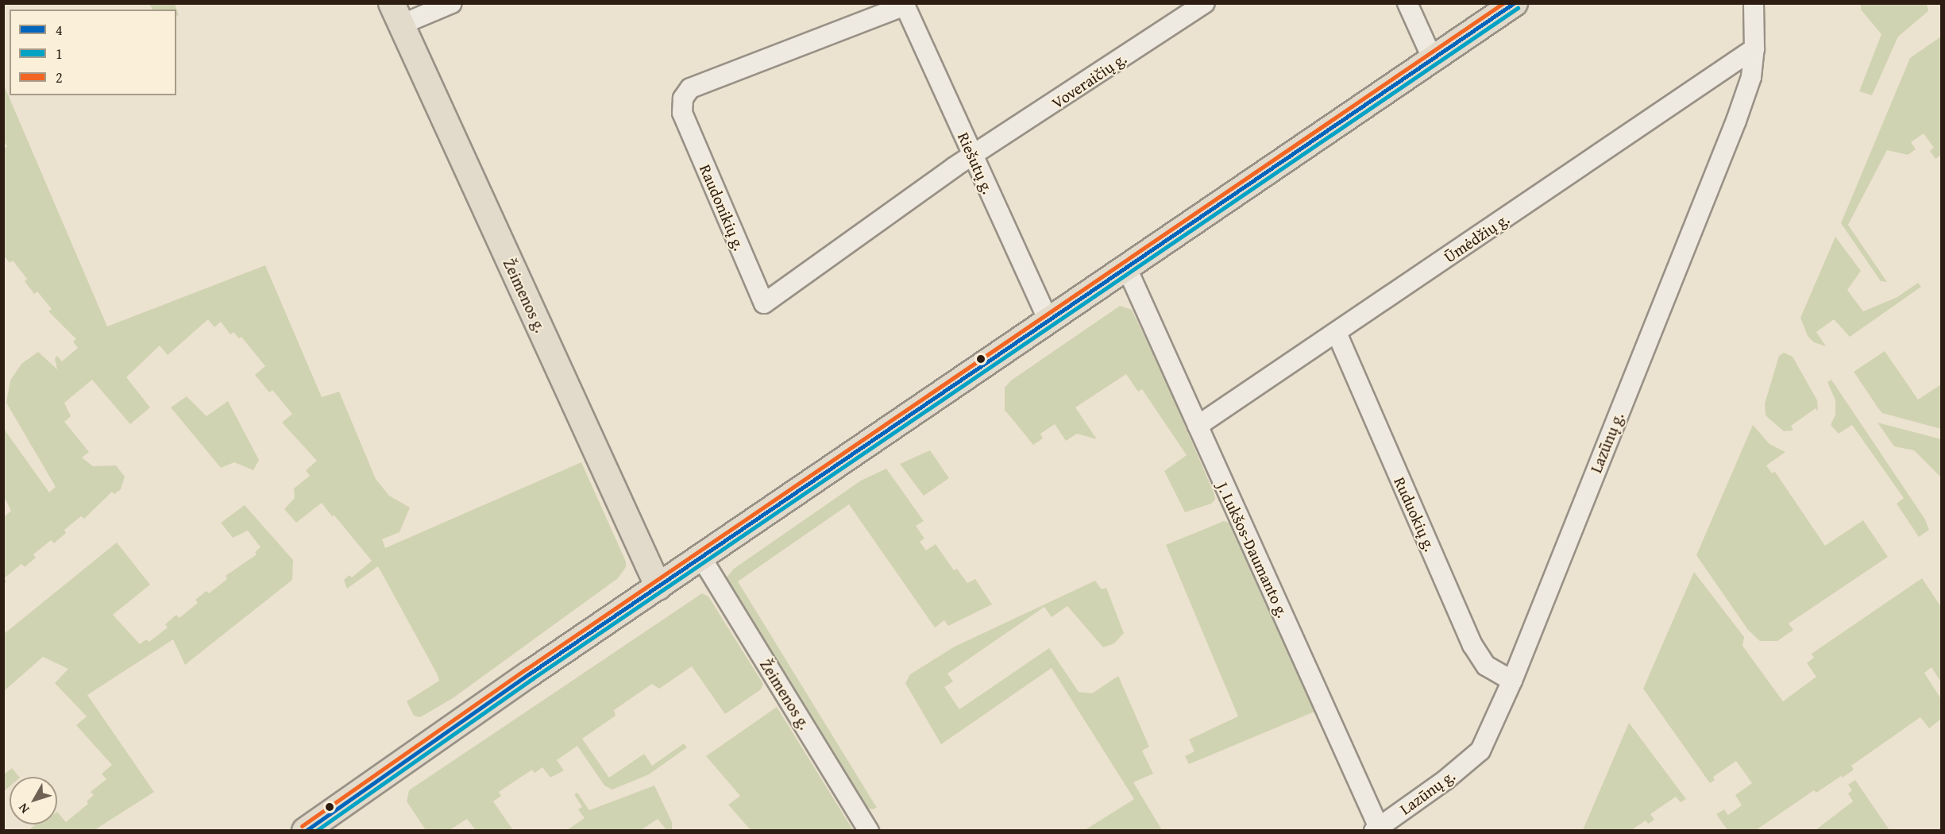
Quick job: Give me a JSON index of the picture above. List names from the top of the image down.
{
  "streets": {
    "main road": ["Žeimenos g."],
    "street": [
      "Voveraičių g.",
      "Riešutų g.",
      "Raudonikių g.",
      "Ūmėdžių g.",
      "Lazūnų g.",
      "Ruduokių g.",
      "J. Lukšos-Daumanto g."
    ]
  },
  "crossings": [
    ["Voveraičių g.", "Riešutų g."],
    ["Voveraičių g.", "Raudonikių g."],
    ["Riešutų g.", "Raudonikių g."],
    ["Ūmėdžių g.", "Lazūnų g."],
    ["Ūmėdžių g.", "Ruduokių g."],
    ["Ūmėdžių g.", "J. Lukšos-Daumanto g."],
    ["Lazūnų g.", "Ruduokių g."],
    ["Lazūnų g.", "J. Lukšos-Daumanto g."]
  ],
  "lines": ["transit line 4", "transit line 2", "transit line 1"],
  "legend": ["4", "1", "2"],
  "north": "bottom left"
}
